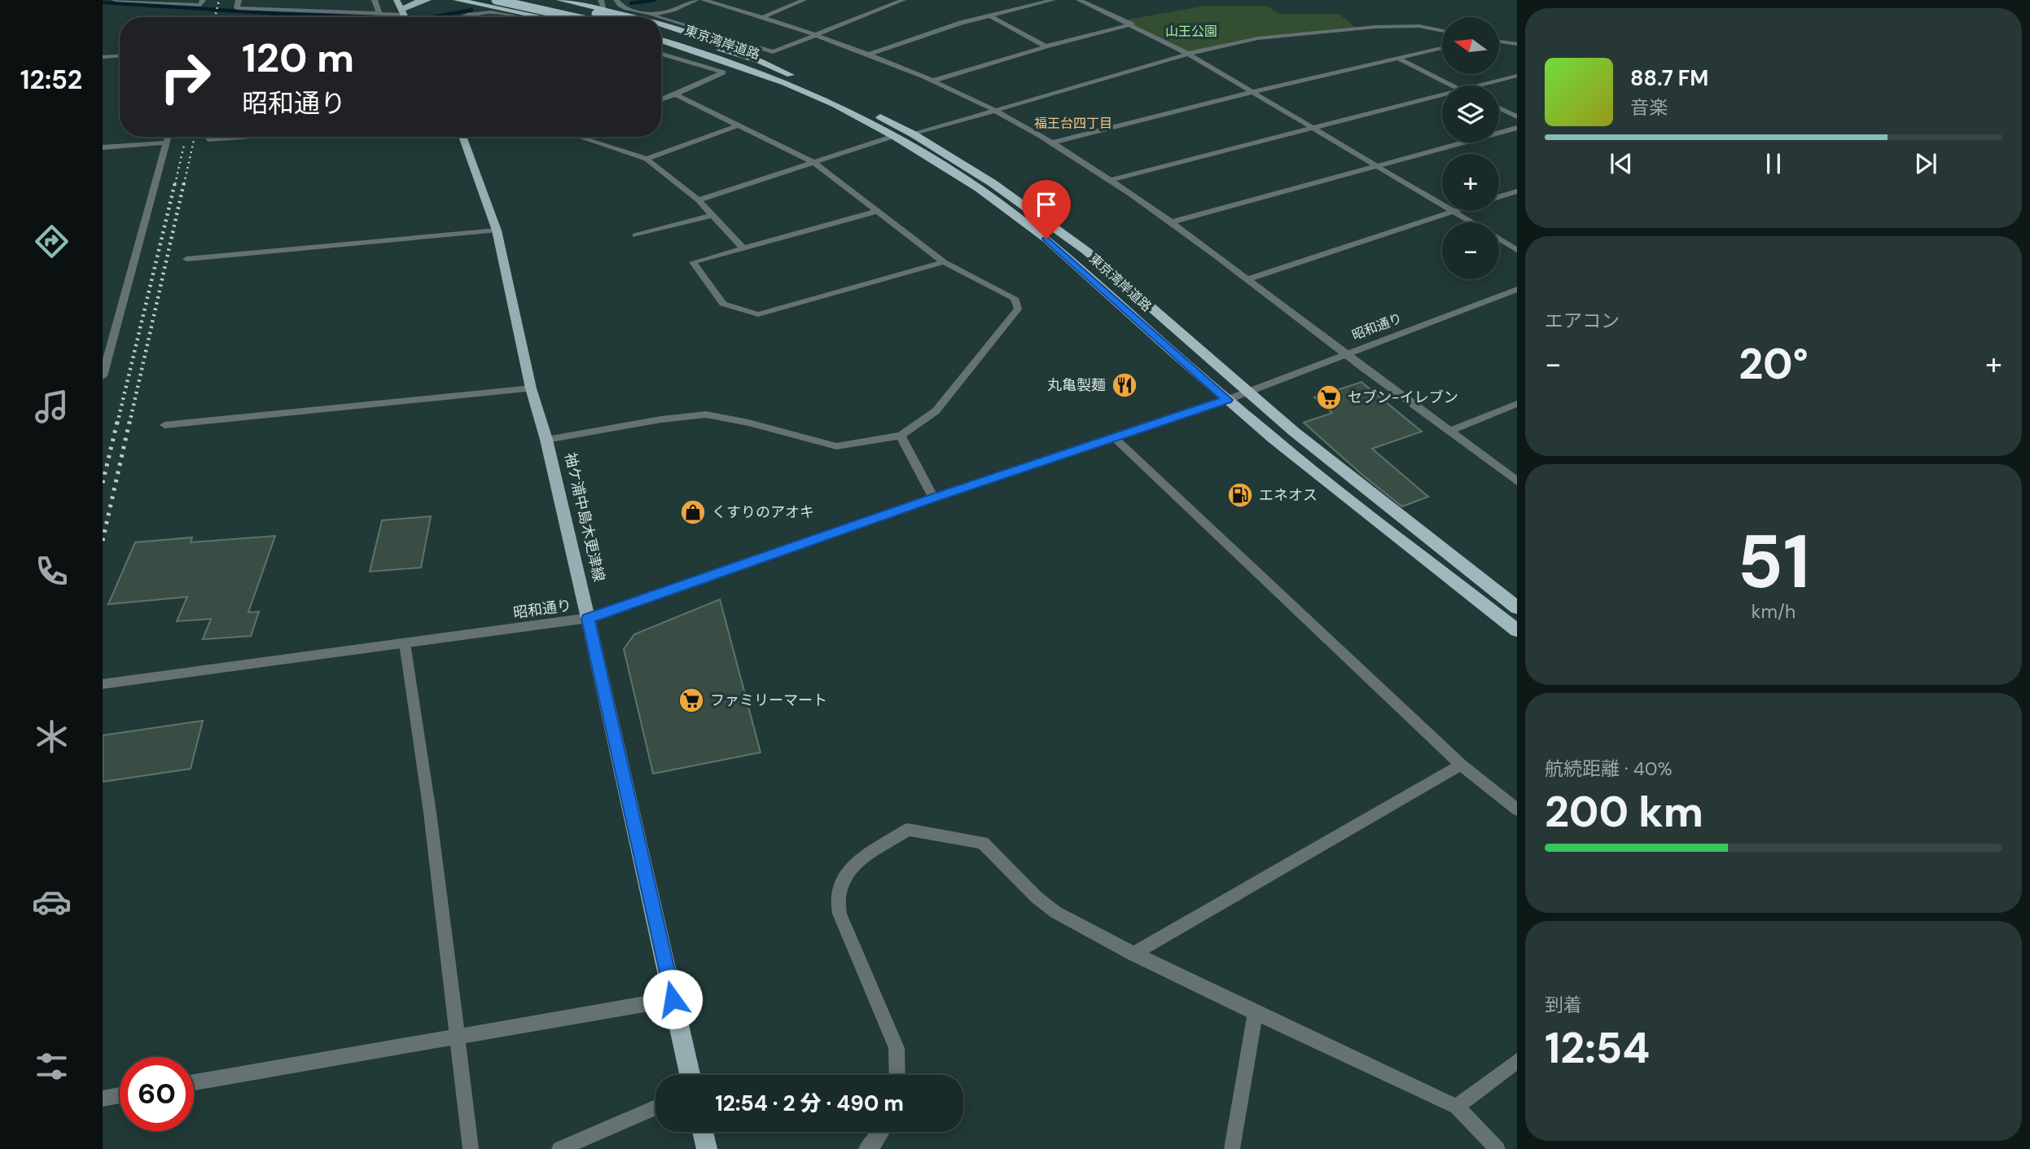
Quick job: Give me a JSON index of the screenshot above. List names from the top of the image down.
{
  "streets": {
    "highway": ["東京湾岸道路"],
    "main road": ["袖ケ浦中島木更津線"],
    "street": ["昭和通り"]
  },
  "crossings": [
    ["東京湾岸道路", "昭和通り"],
    ["昭和通り", "袖ケ浦中島木更津線"]
  ],
  "districts": ["福王台四丁目"],
  "parks": ["山王公園"],
  "places": {
    "restaurant": ["丸亀製麺"],
    "supermarket": ["セブン-イレブン", "ファミリーマート"],
    "fuel station": ["エネオス"],
    "shop": ["くすりのアオキ"]
  },
  "north": "left",
  "page": {
    "tabs": "12:52",
    "map_buttons": ["+", "−"],
    "turn": ["120 m", "昭和通り"],
    "song": ["88.7 FM", "音楽"],
    "tile": [
      "エアコン",
      ["51", "km/h"],
      ["航続距離 · 40%", "200 km"],
      ["到着", "12:54"]
    ],
    "heat": ["−", "20°", "+"],
    "limit": "60",
    "trip": "12:54 · 2 分 · 490 m"
  }
}
